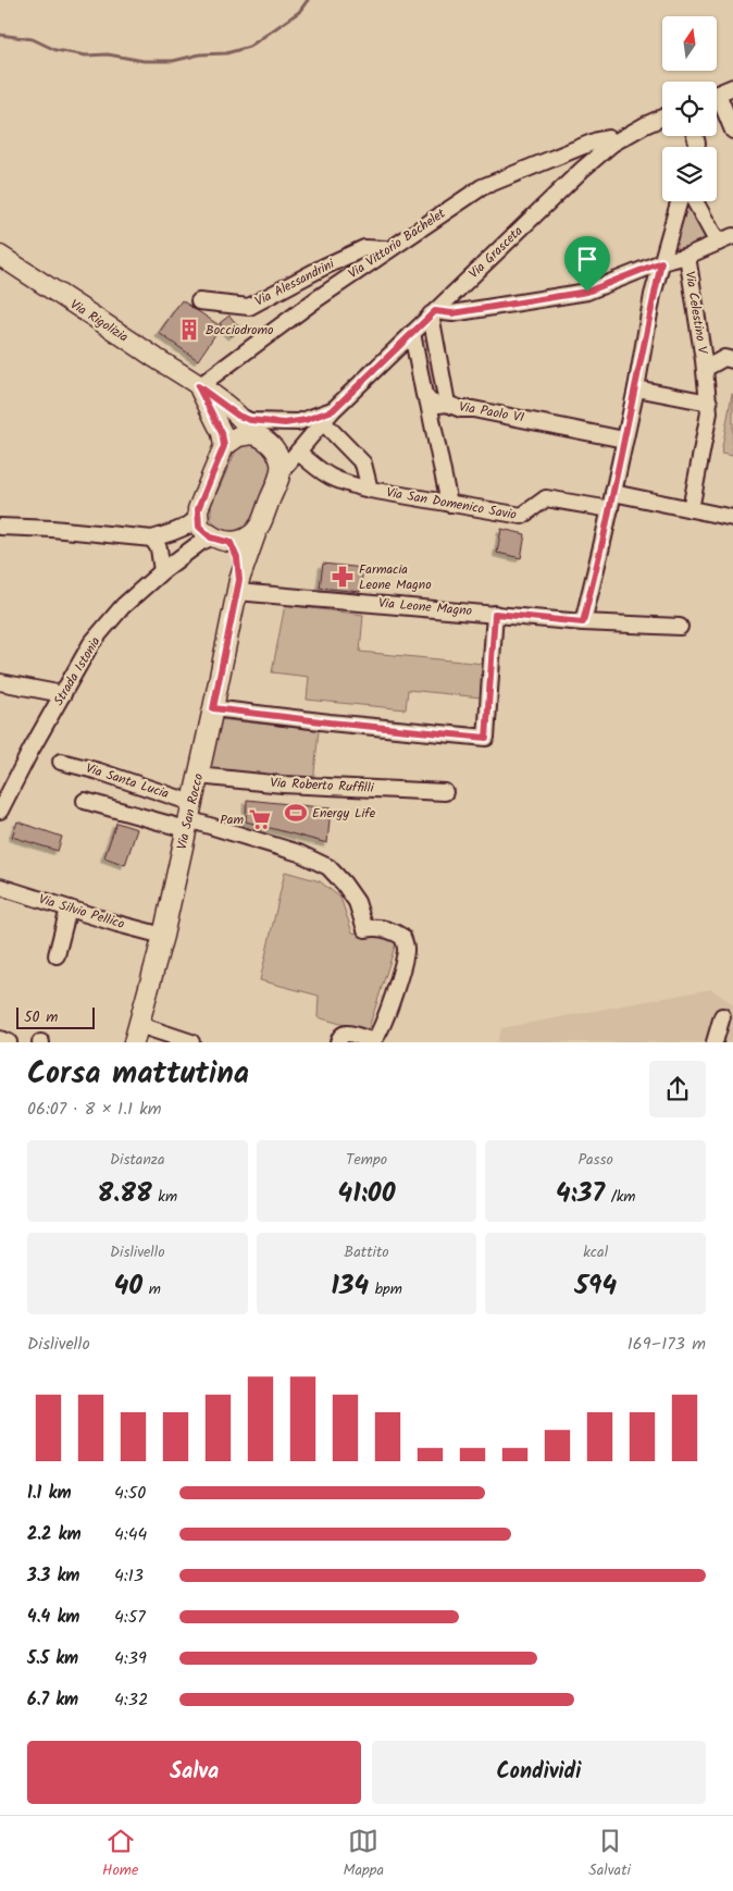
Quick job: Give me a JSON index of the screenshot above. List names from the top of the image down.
{
  "streets": {
    "main road": ["Via Rigolizia", "Via San Rocco"],
    "street": [
      "Via Vittorio Bachelet",
      "Via Grasceta",
      "Via Alessandrini",
      "Via Celestino V",
      "Via Paolo VI",
      "Via San Domenico Savio",
      "Via Leone Magno",
      "Strada Istonia",
      "Via Santa Lucia",
      "Via Roberto Ruffilli",
      "Via Silvio Pellico"
    ]
  },
  "crossings": [
    ["Via Vittorio Bachelet", "Via Grasceta"],
    ["Via Vittorio Bachelet", "Via Alessandrini"],
    ["Via Vittorio Bachelet", "Via Rigolizia"],
    ["Via Grasceta", "Via Rigolizia"],
    ["Via Grasceta", "Via Paolo VI"],
    ["Via Grasceta", "Via San Domenico Savio"],
    ["Via Grasceta", "Strada Istonia"],
    ["Via Rigolizia", "Strada Istonia"],
    ["Via Leone Magno", "Via San Rocco"],
    ["Via Santa Lucia", "Via San Rocco"],
    ["Via Roberto Ruffilli", "Via San Rocco"],
    ["Via San Rocco", "Via Silvio Pellico"]
  ],
  "places": {
    "building": ["Bocciodromo"],
    "pharmacy": ["Farmacia Leone Magno"],
    "sports": ["Energy Life"],
    "supermarket": ["Pam"]
  },
  "scale_bar": "50 m",
  "north": "top",
  "page": {
    "scale": "50 m",
    "heading": ["Corsa mattutina", "06:07 · 8 × 1.1 km"],
    "stats": [
      ["Distanza", "8.88 km"],
      ["Tempo", "41:00"],
      ["Passo", "4:37 /km"],
      ["Dislivello", "40 m"],
      ["Battito", "134 bpm"],
      ["kcal", "594"]
    ],
    "chart": ["Dislivello", "169–173 m"],
    "list": [
      {
        "name": "1.1 km",
        "note": "4:50"
      },
      {
        "name": "2.2 km",
        "note": "4:44"
      },
      {
        "name": "3.3 km",
        "note": "4:13"
      },
      {
        "name": "4.4 km",
        "note": "4:57"
      },
      {
        "name": "5.5 km",
        "note": "4:39"
      },
      {
        "name": "6.7 km",
        "note": "4:32"
      }
    ],
    "buttons": ["Salva", "Condividi"],
    "tabs": ["Home", "Mappa", "Salvati"]
  }
}
